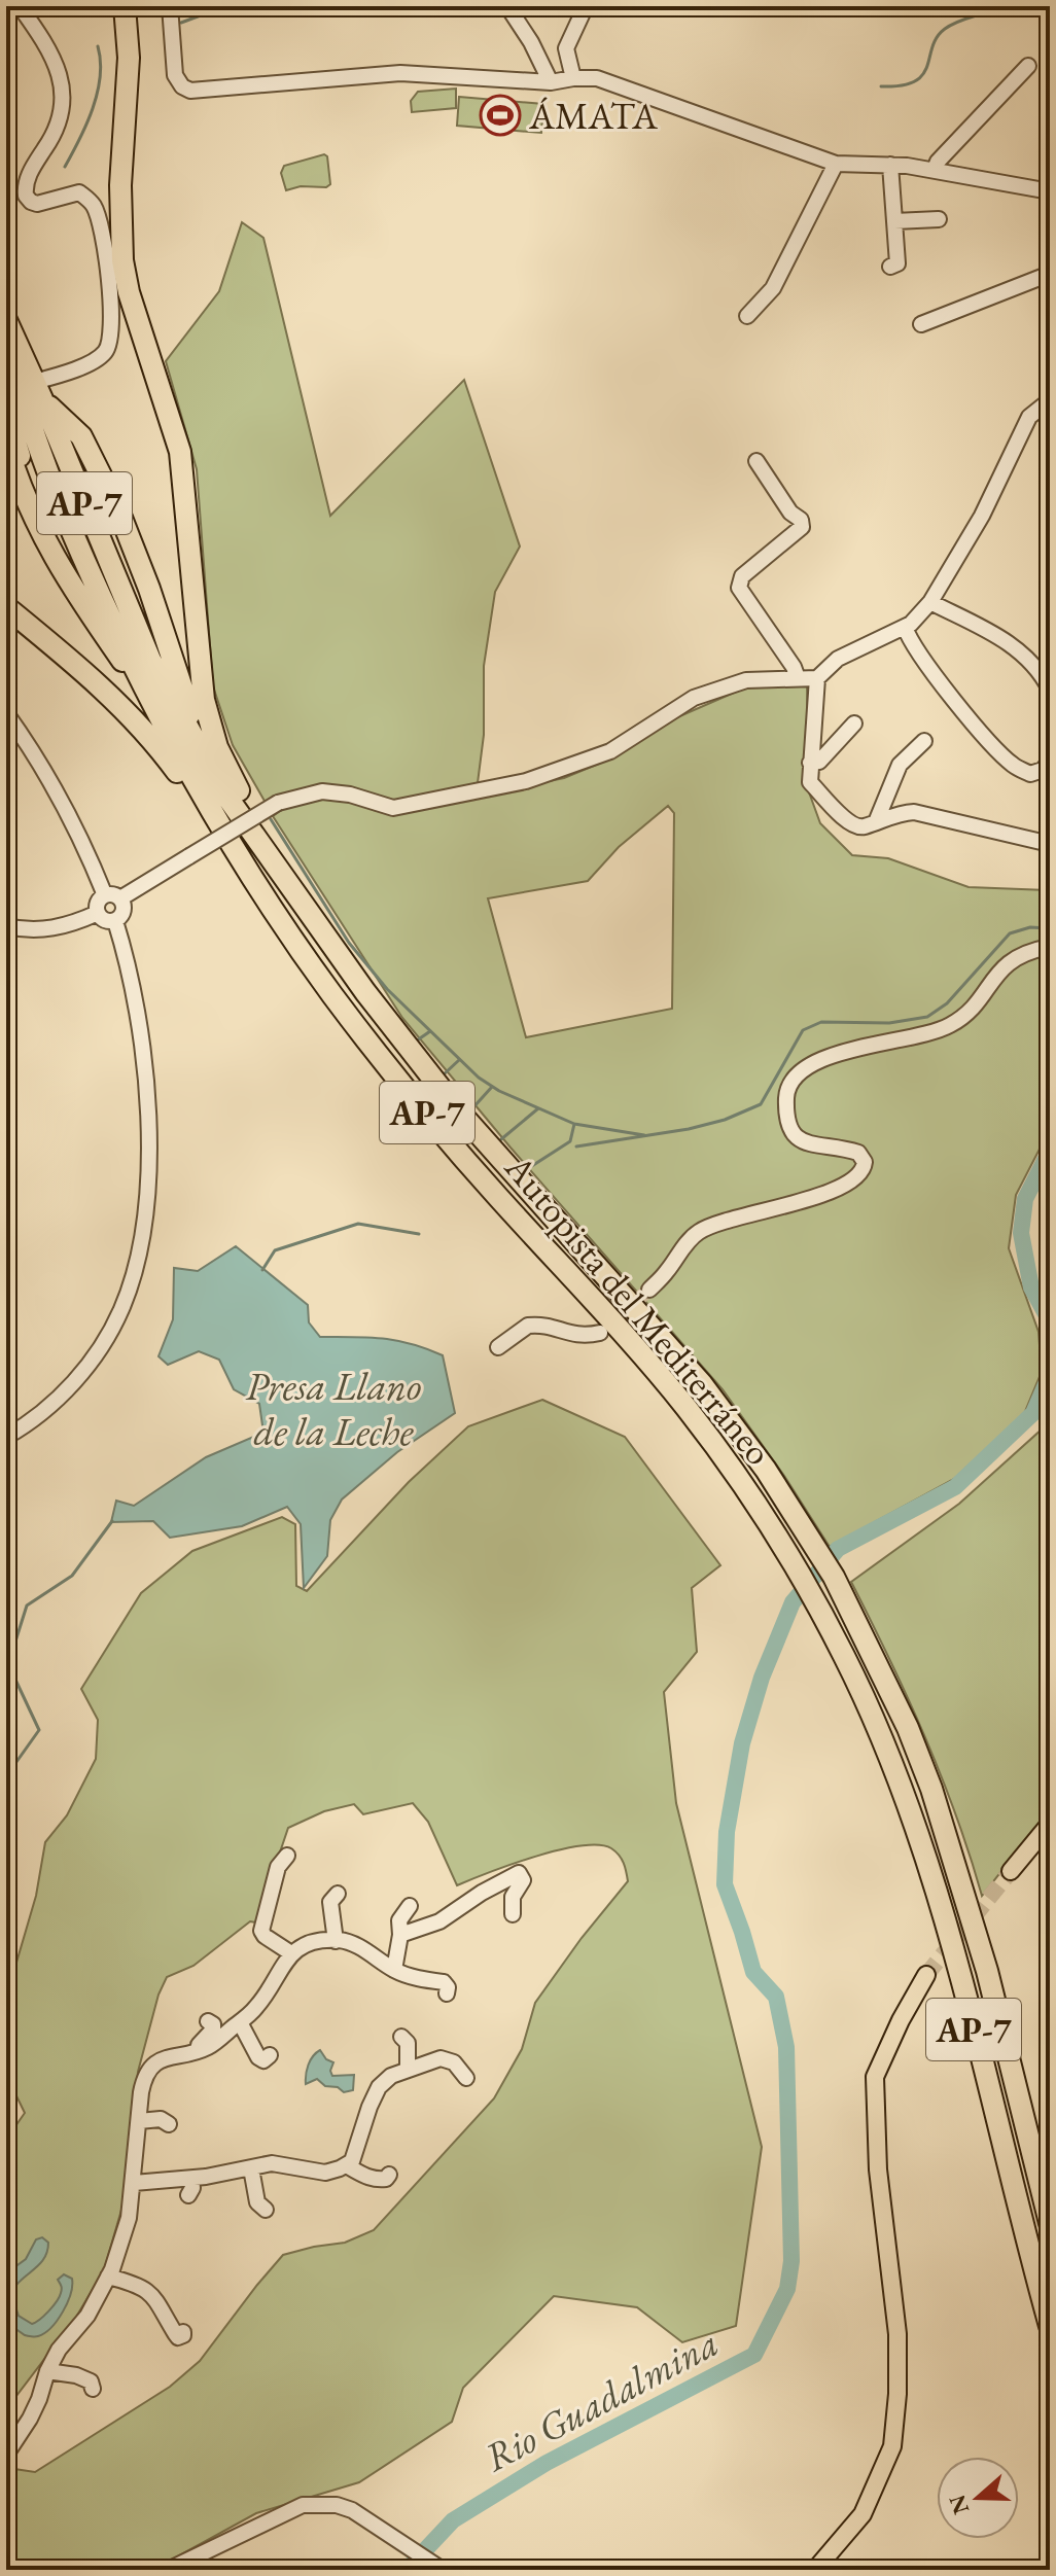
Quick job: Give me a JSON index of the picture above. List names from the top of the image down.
{
  "streets": {
    "highway": ["AP-7", "Autopista del Mediterráneo"]
  },
  "water": ["Presa Llano de la Leche", "Rio Guadalmina"],
  "places": {
    "sports": ["ÁMATA"]
  },
  "north": "left"
}
